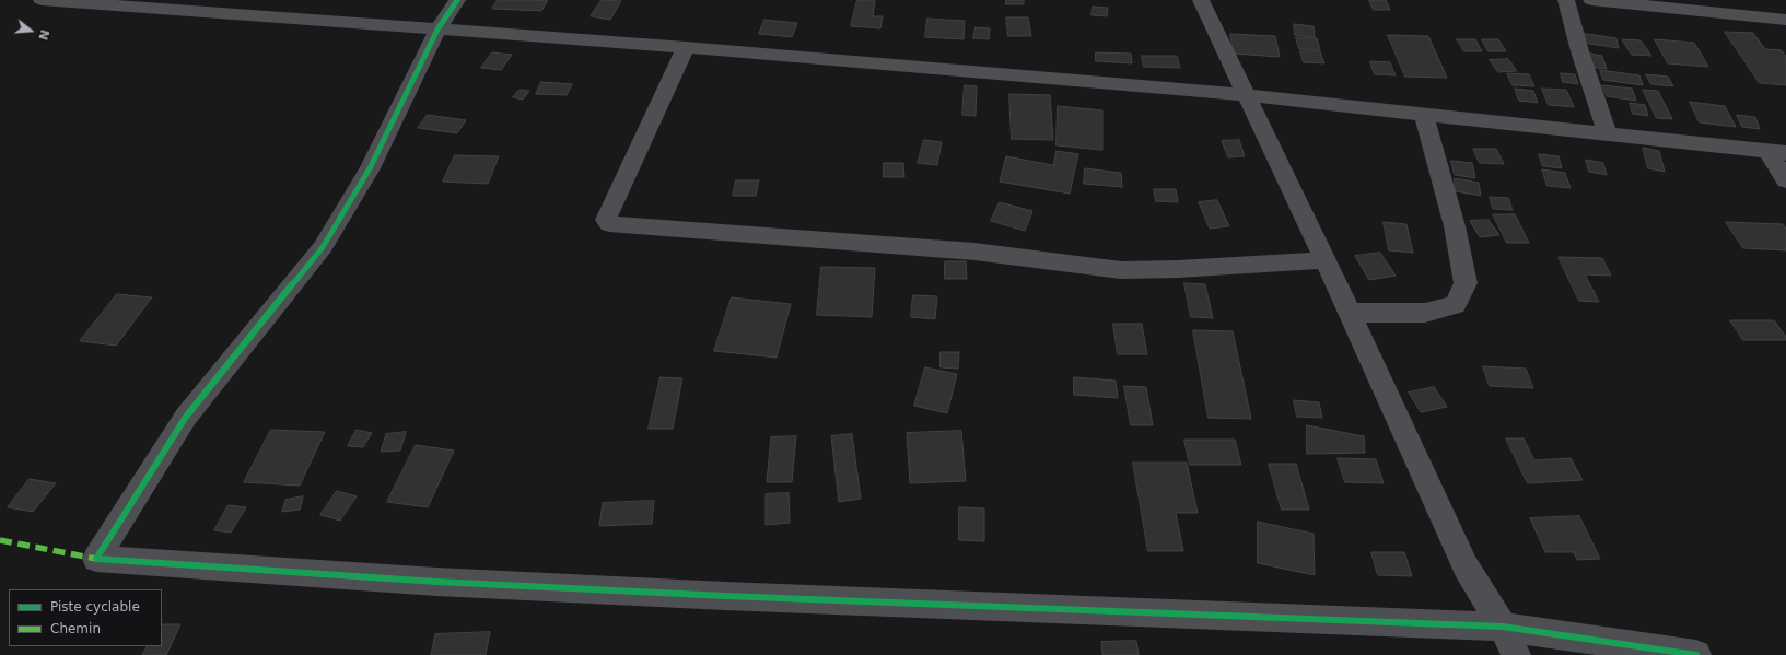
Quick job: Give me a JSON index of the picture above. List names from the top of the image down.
{
  "legend": ["Piste cyclable", "Chemin"],
  "north": "right"
}
